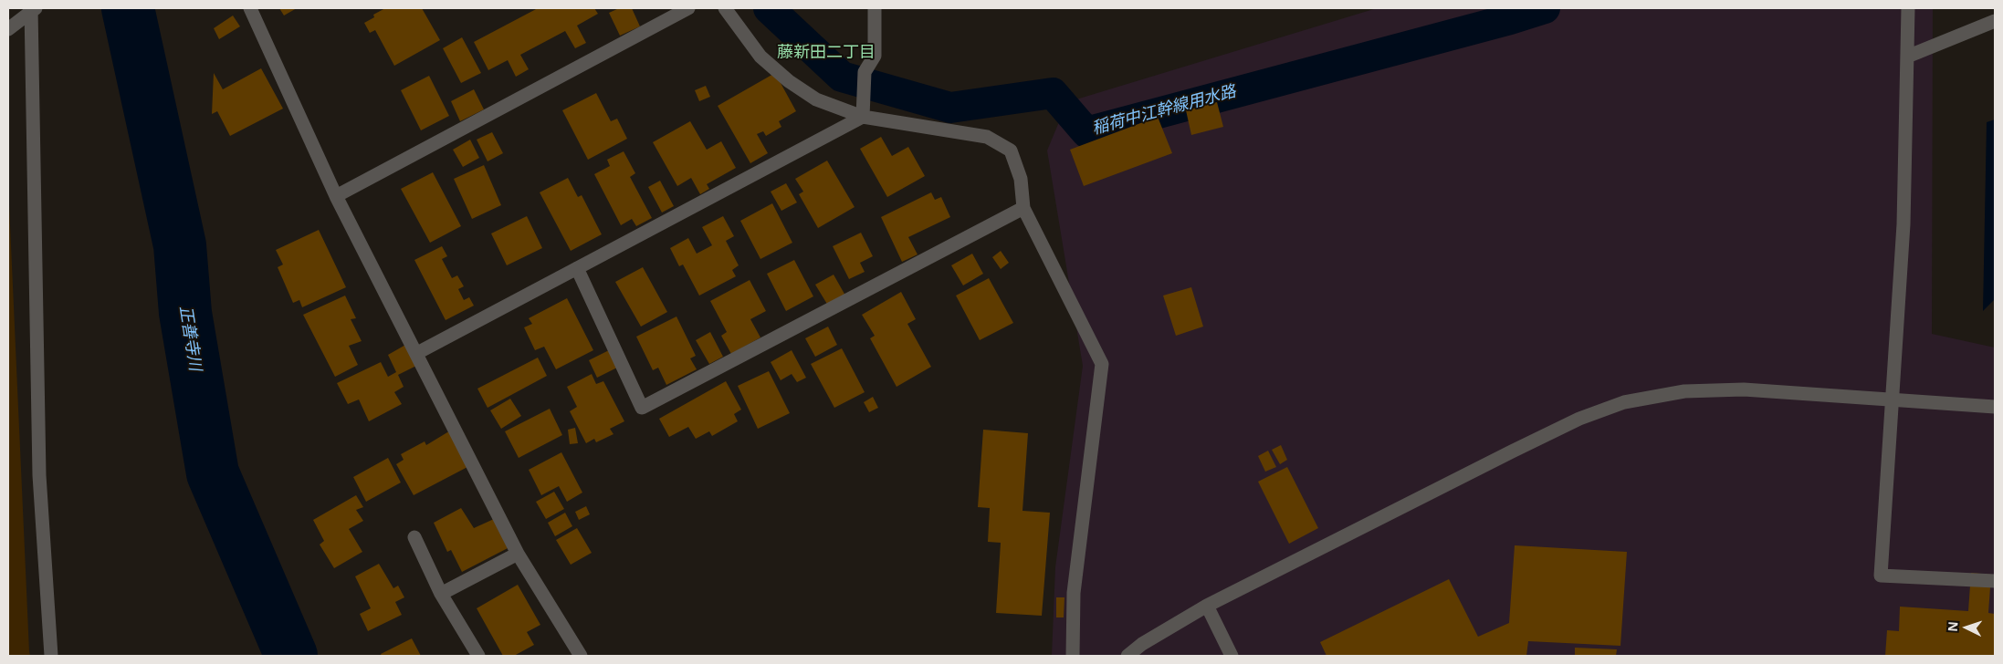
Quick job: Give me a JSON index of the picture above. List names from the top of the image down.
{
  "districts": ["藤新田二丁目"],
  "water": ["稲荷中江幹線用水路", "正善寺川"],
  "north": "left"
}
